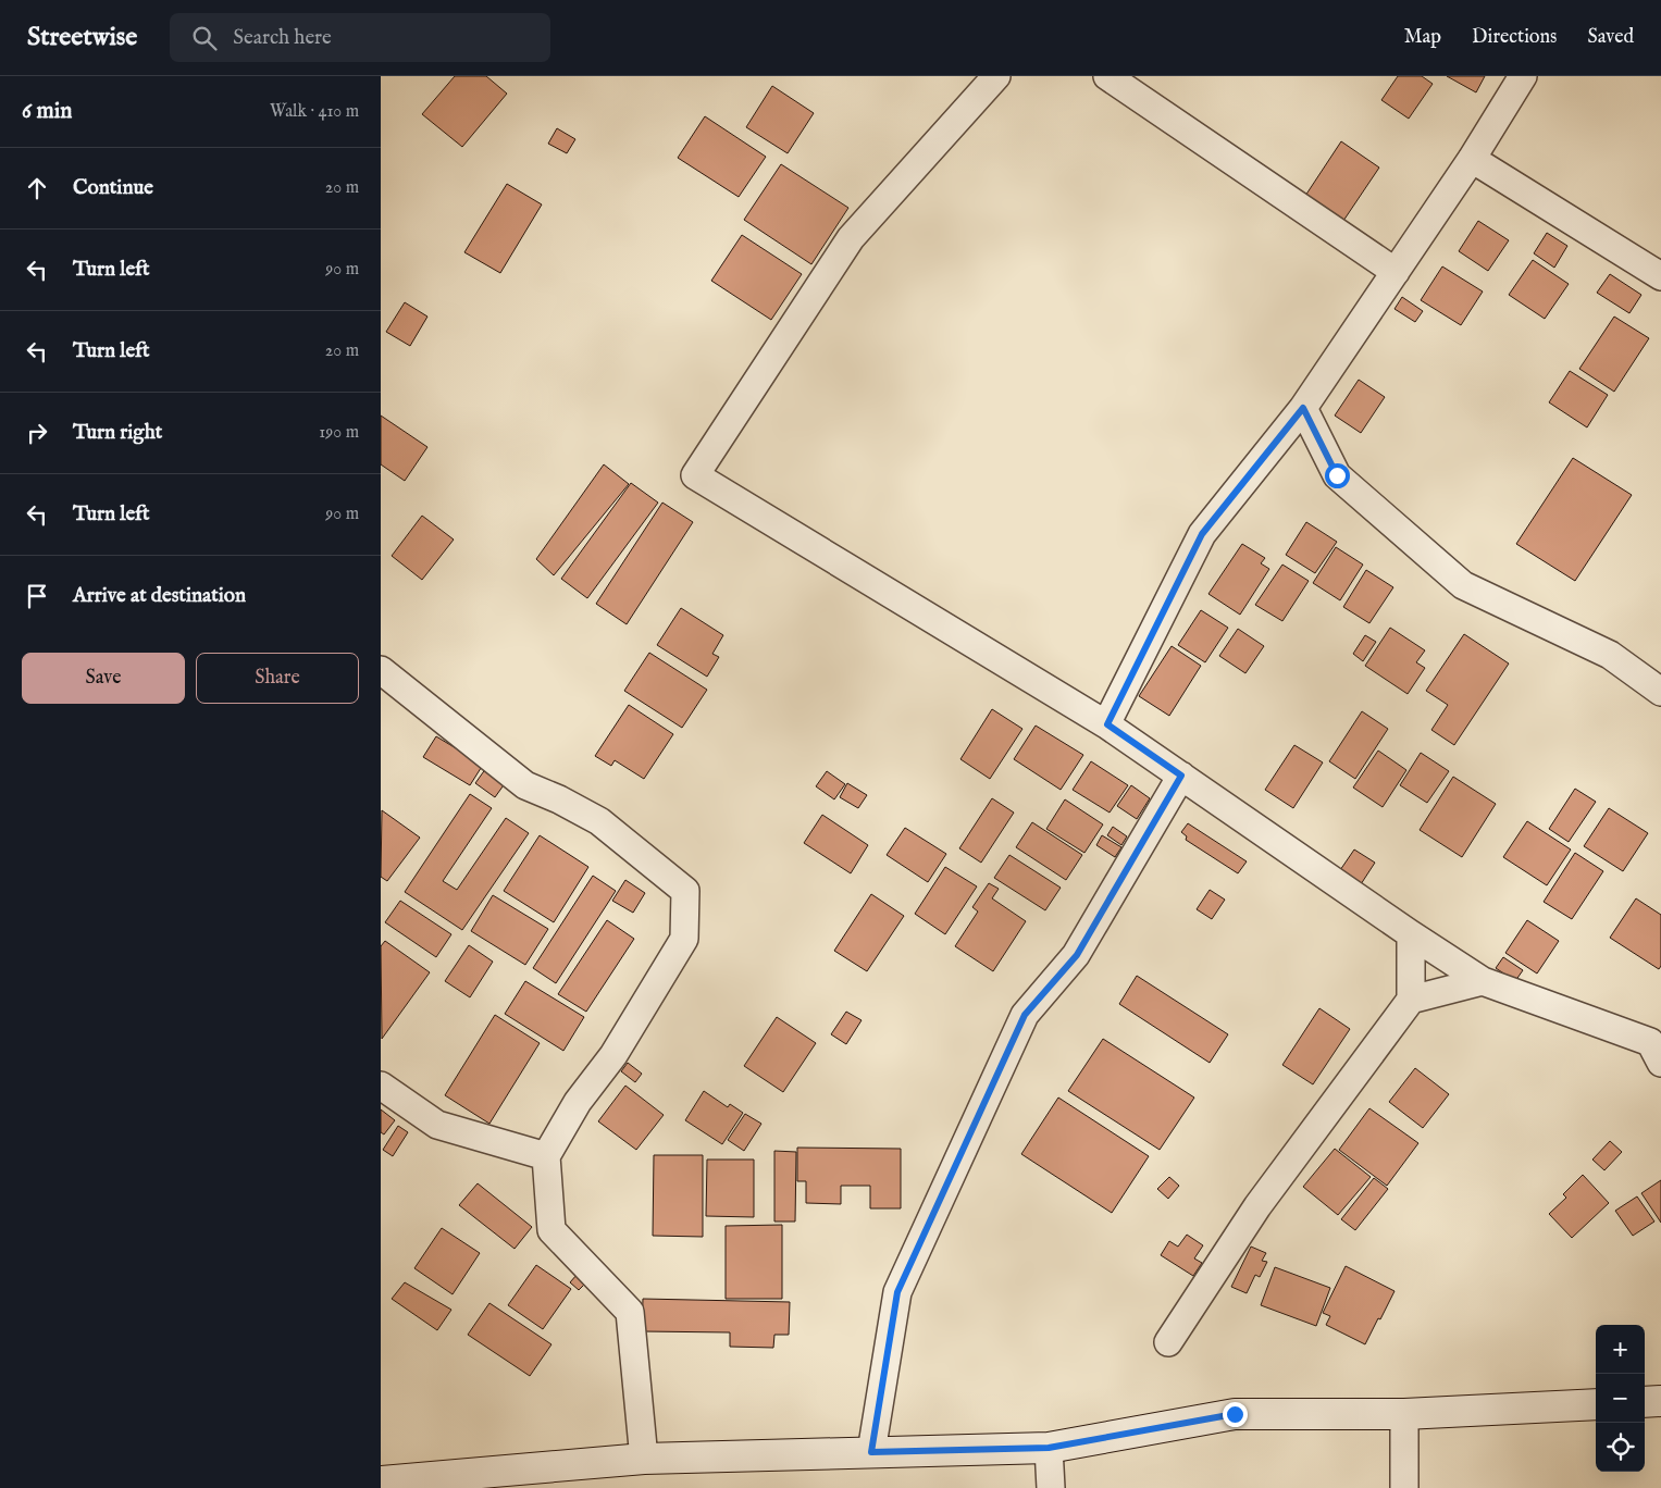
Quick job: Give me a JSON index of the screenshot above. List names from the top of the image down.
{
  "page": {
    "header": "Streetwise",
    "search": "Search here",
    "nav": ["Map", "Directions", "Saved"],
    "heading": ["6 min", "Walk · 410 m"],
    "list": [
      ["Continue", "20 m"],
      ["Turn left", "90 m"],
      ["Turn left", "20 m"],
      ["Turn right", "190 m"],
      ["Turn left", "90 m"],
      "Arrive at destination"
    ],
    "buttons": ["Save", "Share"],
    "map_buttons": ["+", "−"]
  }
}
